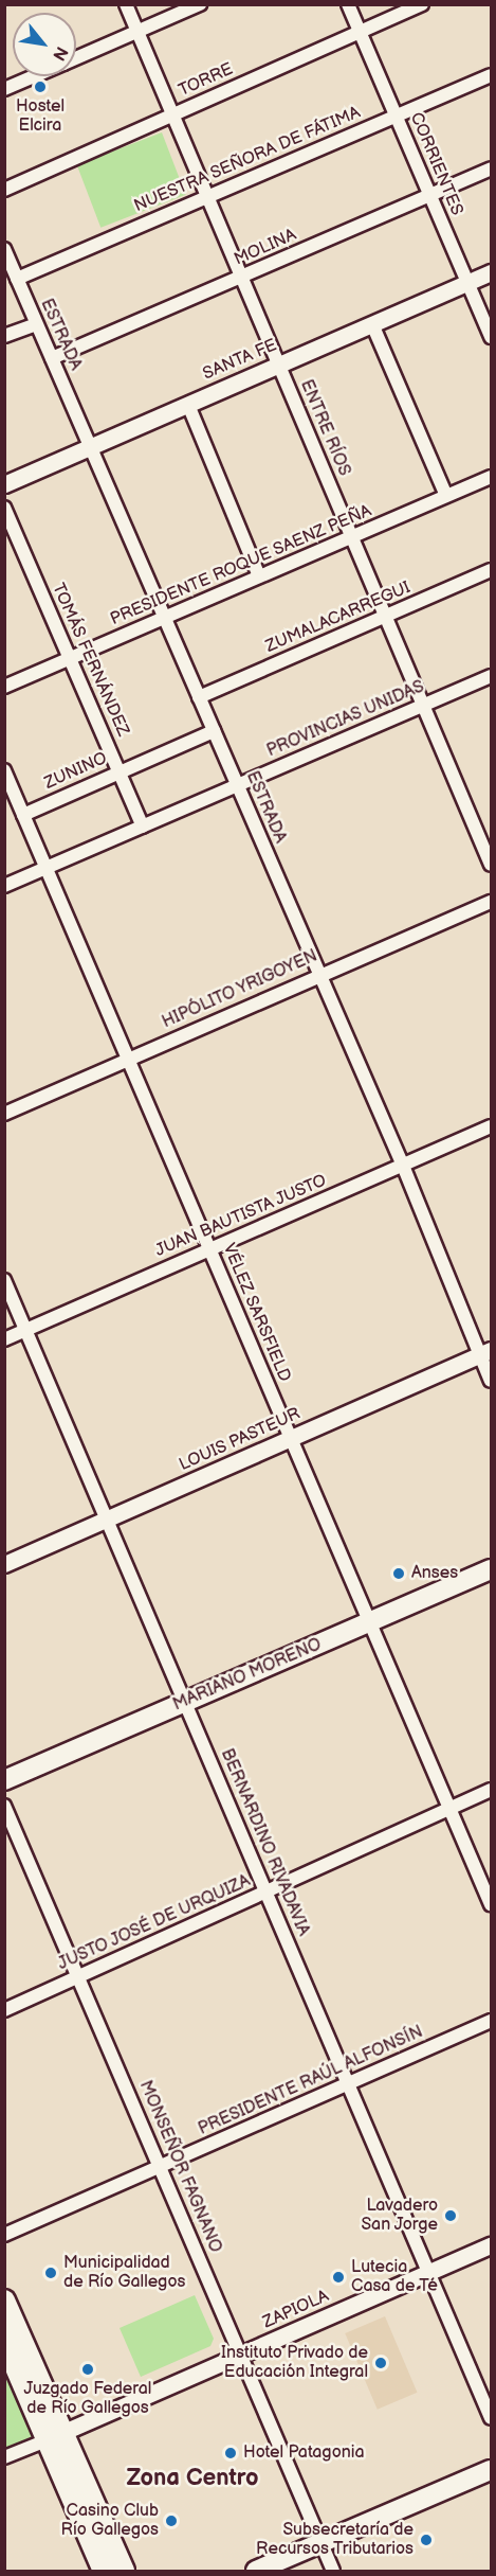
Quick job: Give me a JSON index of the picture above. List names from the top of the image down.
{
  "streets": {
    "main road": ["MARIANO MORENO"],
    "street": [
      "TORRE",
      "NUESTRA SEÑORA DE FÁTIMA",
      "CORRIENTES",
      "MOLINA",
      "ESTRADA",
      "SANTA FE",
      "ENTRE RÍOS",
      "PRESIDENTE ROQUE SAENZ PEÑA",
      "ZUMALACARREGUI",
      "TOMÁS FERNÁNDEZ",
      "PROVINCIAS UNIDAS",
      "ZUNINO",
      "HIPÓLITO YRIGOYEN",
      "JUAN BAUTISTA JUSTO",
      "VÉLEZ SARSFIELD",
      "LOUIS PASTEUR",
      "BERNARDINO RIVADAVIA",
      "JUSTO JOSÉ DE URQUIZA",
      "PRESIDENTE RAÚL ALFONSÍN",
      "MONSEÑOR FAGNANO",
      "ZAPIOLA"
    ]
  },
  "crossings": [
    ["TORRE", "CORRIENTES"],
    ["TORRE", "ENTRE RÍOS"],
    ["NUESTRA SEÑORA DE FÁTIMA", "CORRIENTES"],
    ["NUESTRA SEÑORA DE FÁTIMA", "ESTRADA"],
    ["NUESTRA SEÑORA DE FÁTIMA", "ENTRE RÍOS"],
    ["CORRIENTES", "MOLINA"],
    ["CORRIENTES", "SANTA FE"],
    ["MOLINA", "ESTRADA"],
    ["MOLINA", "ENTRE RÍOS"],
    ["ESTRADA", "SANTA FE"],
    ["ESTRADA", "PRESIDENTE ROQUE SAENZ PEÑA"],
    ["ESTRADA", "ZUMALACARREGUI"],
    ["ESTRADA", "PROVINCIAS UNIDAS"],
    ["ESTRADA", "ZUNINO"],
    ["ESTRADA", "HIPÓLITO YRIGOYEN"],
    ["ESTRADA", "JUAN BAUTISTA JUSTO"],
    ["ESTRADA", "LOUIS PASTEUR"],
    ["SANTA FE", "ENTRE RÍOS"],
    ["ENTRE RÍOS", "PRESIDENTE ROQUE SAENZ PEÑA"],
    ["ENTRE RÍOS", "ZUMALACARREGUI"],
    ["ENTRE RÍOS", "PROVINCIAS UNIDAS"],
    ["PRESIDENTE ROQUE SAENZ PEÑA", "TOMÁS FERNÁNDEZ"],
    ["TOMÁS FERNÁNDEZ", "PROVINCIAS UNIDAS"],
    ["TOMÁS FERNÁNDEZ", "ZUNINO"],
    ["PROVINCIAS UNIDAS", "VÉLEZ SARSFIELD"],
    ["ZUNINO", "VÉLEZ SARSFIELD"],
    ["HIPÓLITO YRIGOYEN", "VÉLEZ SARSFIELD"],
    ["JUAN BAUTISTA JUSTO", "VÉLEZ SARSFIELD"],
    ["JUAN BAUTISTA JUSTO", "BERNARDINO RIVADAVIA"],
    ["VÉLEZ SARSFIELD", "LOUIS PASTEUR"],
    ["VÉLEZ SARSFIELD", "MARIANO MORENO"],
    ["VÉLEZ SARSFIELD", "JUSTO JOSÉ DE URQUIZA"],
    ["LOUIS PASTEUR", "BERNARDINO RIVADAVIA"],
    ["MARIANO MORENO", "BERNARDINO RIVADAVIA"],
    ["BERNARDINO RIVADAVIA", "JUSTO JOSÉ DE URQUIZA"],
    ["BERNARDINO RIVADAVIA", "PRESIDENTE RAÚL ALFONSÍN"],
    ["BERNARDINO RIVADAVIA", "ZAPIOLA"],
    ["JUSTO JOSÉ DE URQUIZA", "MONSEÑOR FAGNANO"],
    ["PRESIDENTE RAÚL ALFONSÍN", "MONSEÑOR FAGNANO"],
    ["MONSEÑOR FAGNANO", "ZAPIOLA"]
  ],
  "districts": ["Zona Centro"],
  "places": [
    "Hostel Elcira",
    "Anses",
    "Lavadero San Jorge",
    "Municipalidad de Río Gallegos",
    "Lutecia Casa de Té",
    "Instituto Privado de Educación Integral",
    "Juzgado Federal de Río Gallegos",
    "Hotel Patagonia",
    "Casino Club Río Gallegos",
    "Subsecretaría de Recursos Tributarios"
  ],
  "north": "bottom right"
}
